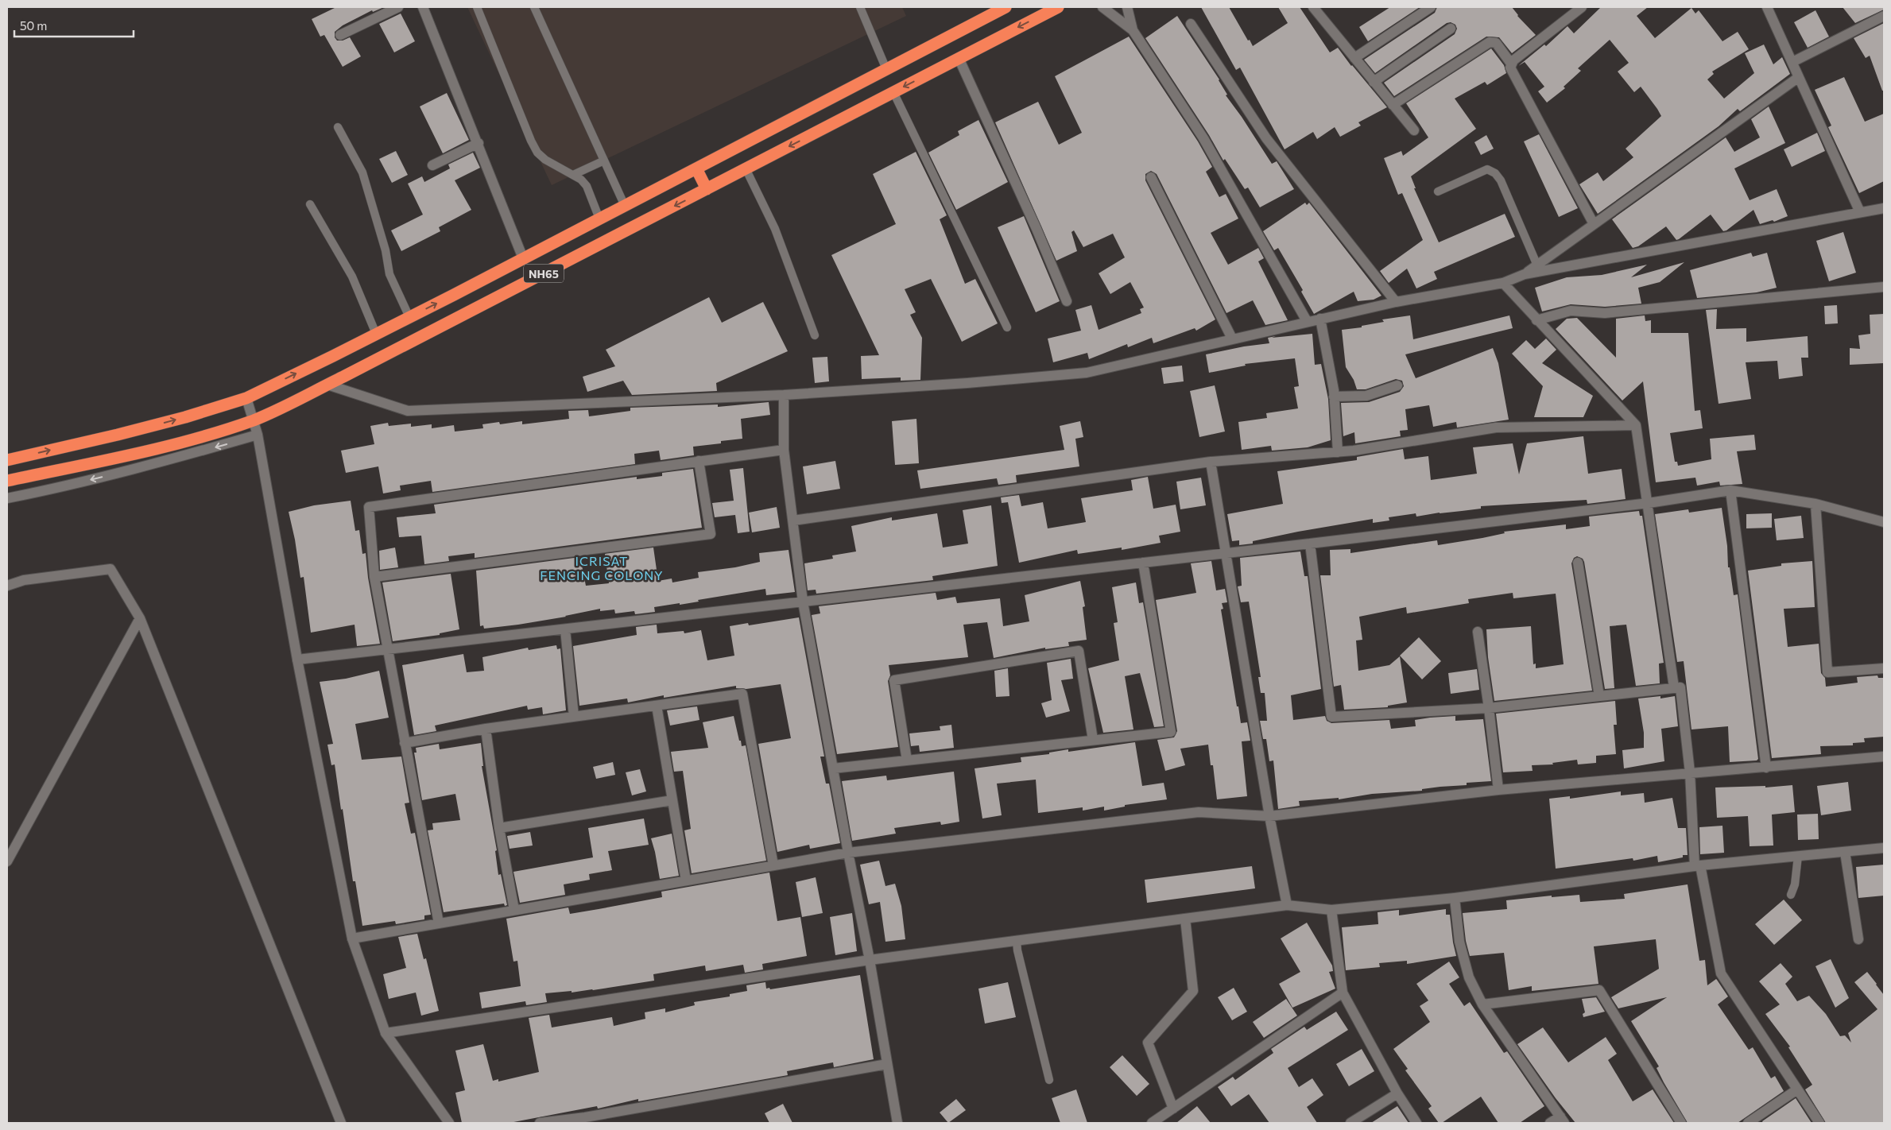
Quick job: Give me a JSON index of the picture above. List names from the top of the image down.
{
  "streets": {
    "highway": ["NH65"]
  },
  "districts": ["ICRISAT FENCING COLONY"],
  "scale_bar": "50 m"
}
